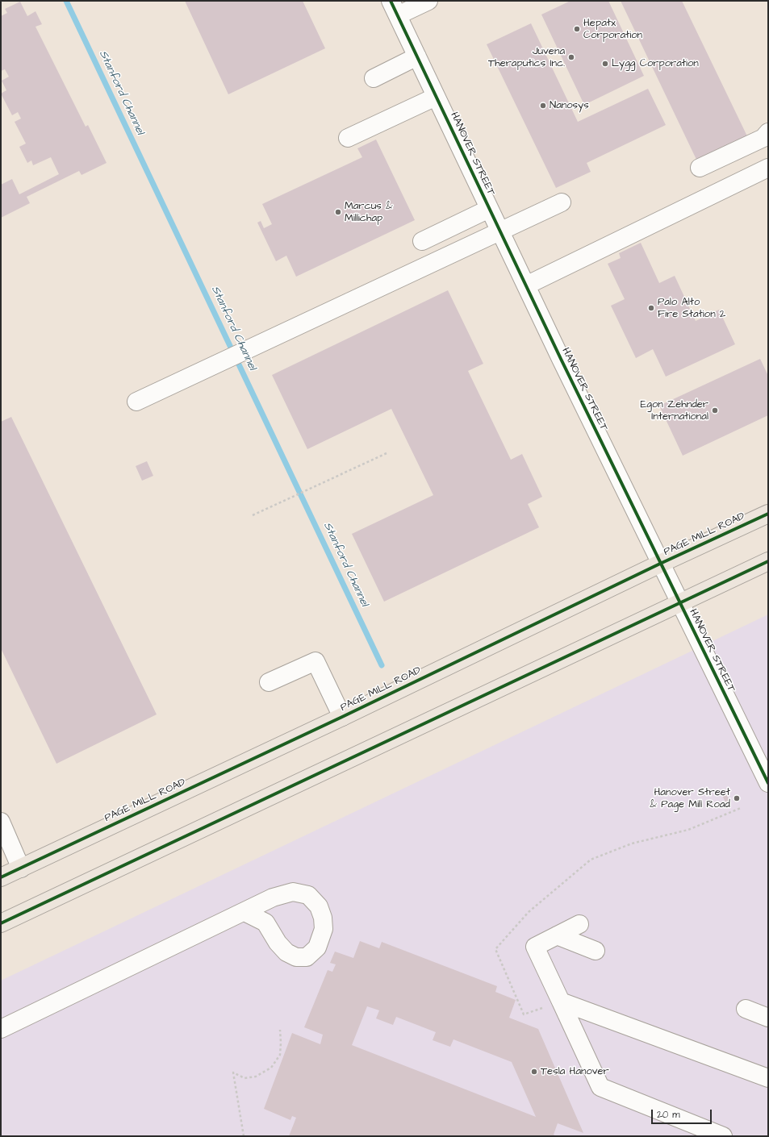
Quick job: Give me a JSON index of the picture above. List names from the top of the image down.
{
  "streets": {
    "main road": ["PAGE MILL ROAD"],
    "street": ["HANOVER STREET"]
  },
  "crossings": [
    ["HANOVER STREET", "PAGE MILL ROAD"]
  ],
  "water": ["Stanford Channel"],
  "places": [
    "Hepatx Corporation",
    "Juvena Theraputics Inc.",
    "Lygg Corporation",
    "Nanosys",
    "Marcus & Millichap",
    "Palo Alto Fire Station 2",
    "Egon Zehnder International",
    "Hanover Street & Page Mill Road",
    "Tesla Hanover"
  ],
  "scale_bar": "20 m"
}
